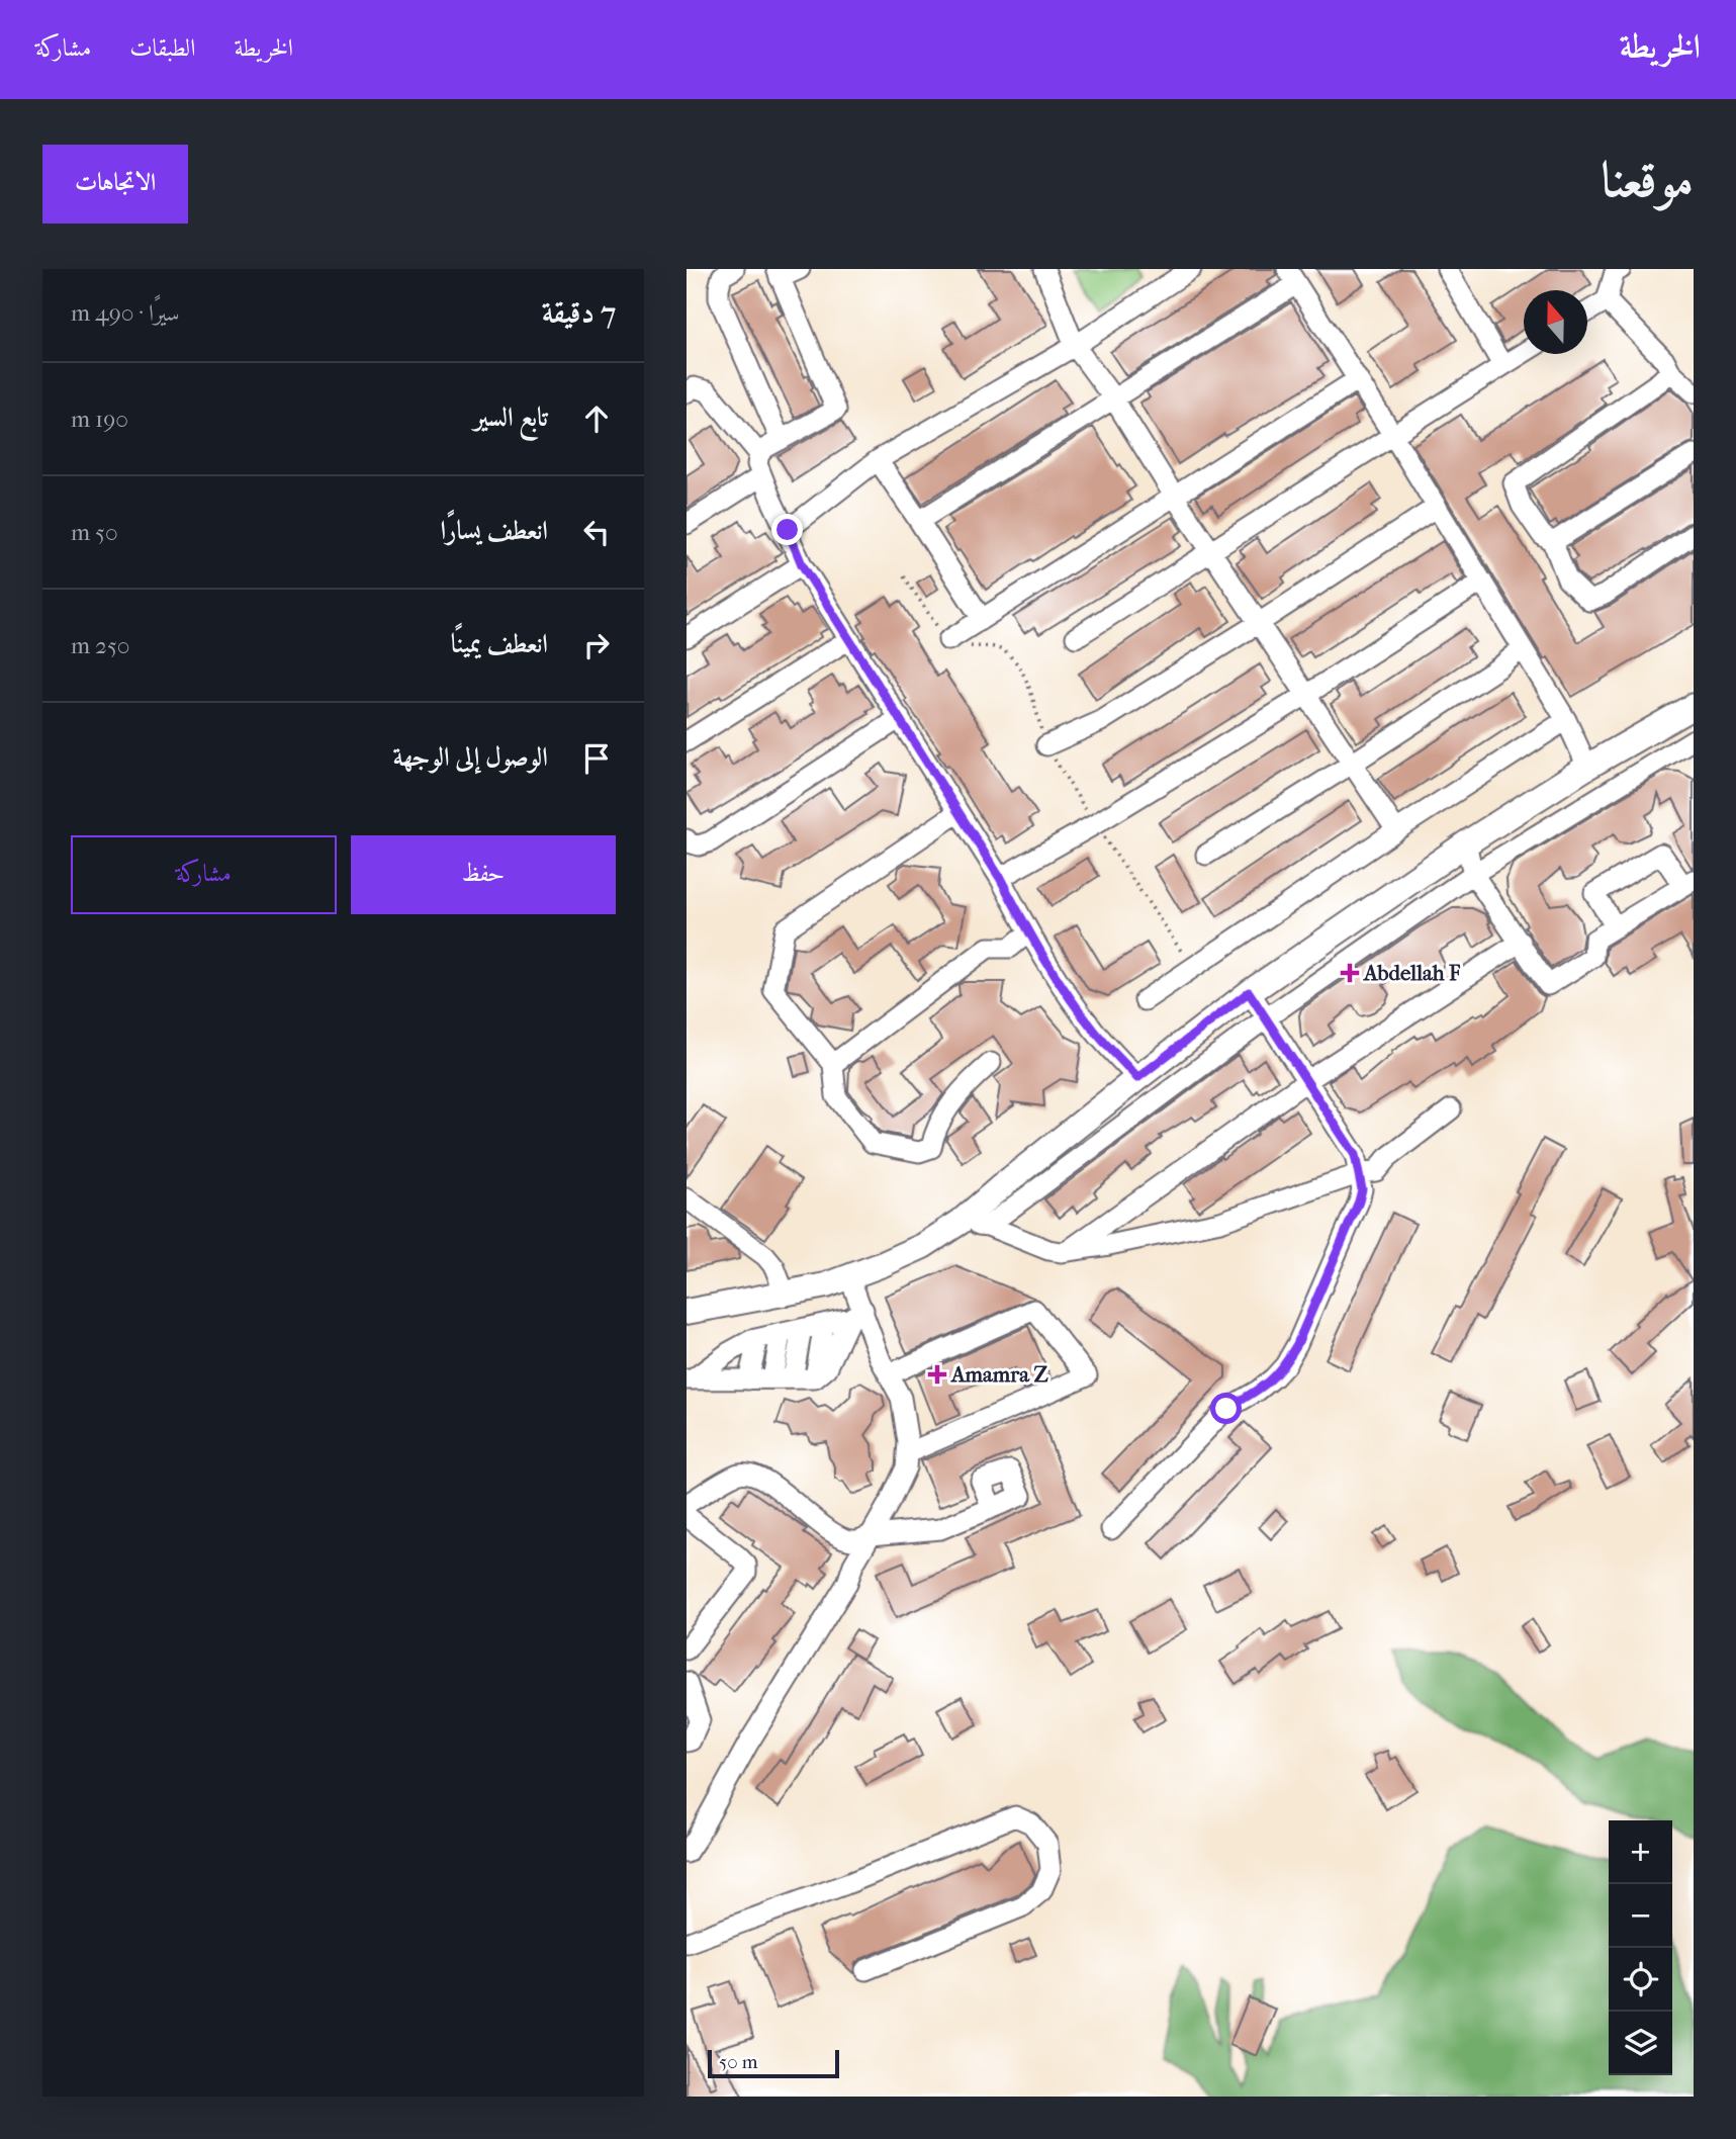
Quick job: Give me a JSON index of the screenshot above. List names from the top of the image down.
{
  "places": {
    "health": ["Abdellah F", "Amamra Z"]
  },
  "scale_bar": "50 m",
  "north": "top",
  "page": {
    "header": "الخريطة",
    "nav": ["الخريطة", "الطبقات", "مشاركة"],
    "title": "موقعنا",
    "buttons": [
      "الاتجاهات",
      ["حفظ", "مشاركة"]
    ],
    "heading": ["7 دقيقة", "سيرًا · 490 m"],
    "list": [
      ["تابع السير", "190 m"],
      ["انعطف يسارًا", "50 m"],
      ["انعطف يمينًا", "250 m"],
      "الوصول إلى الوجهة"
    ],
    "map_buttons": ["+", "−"],
    "scale": "50 m"
  }
}
